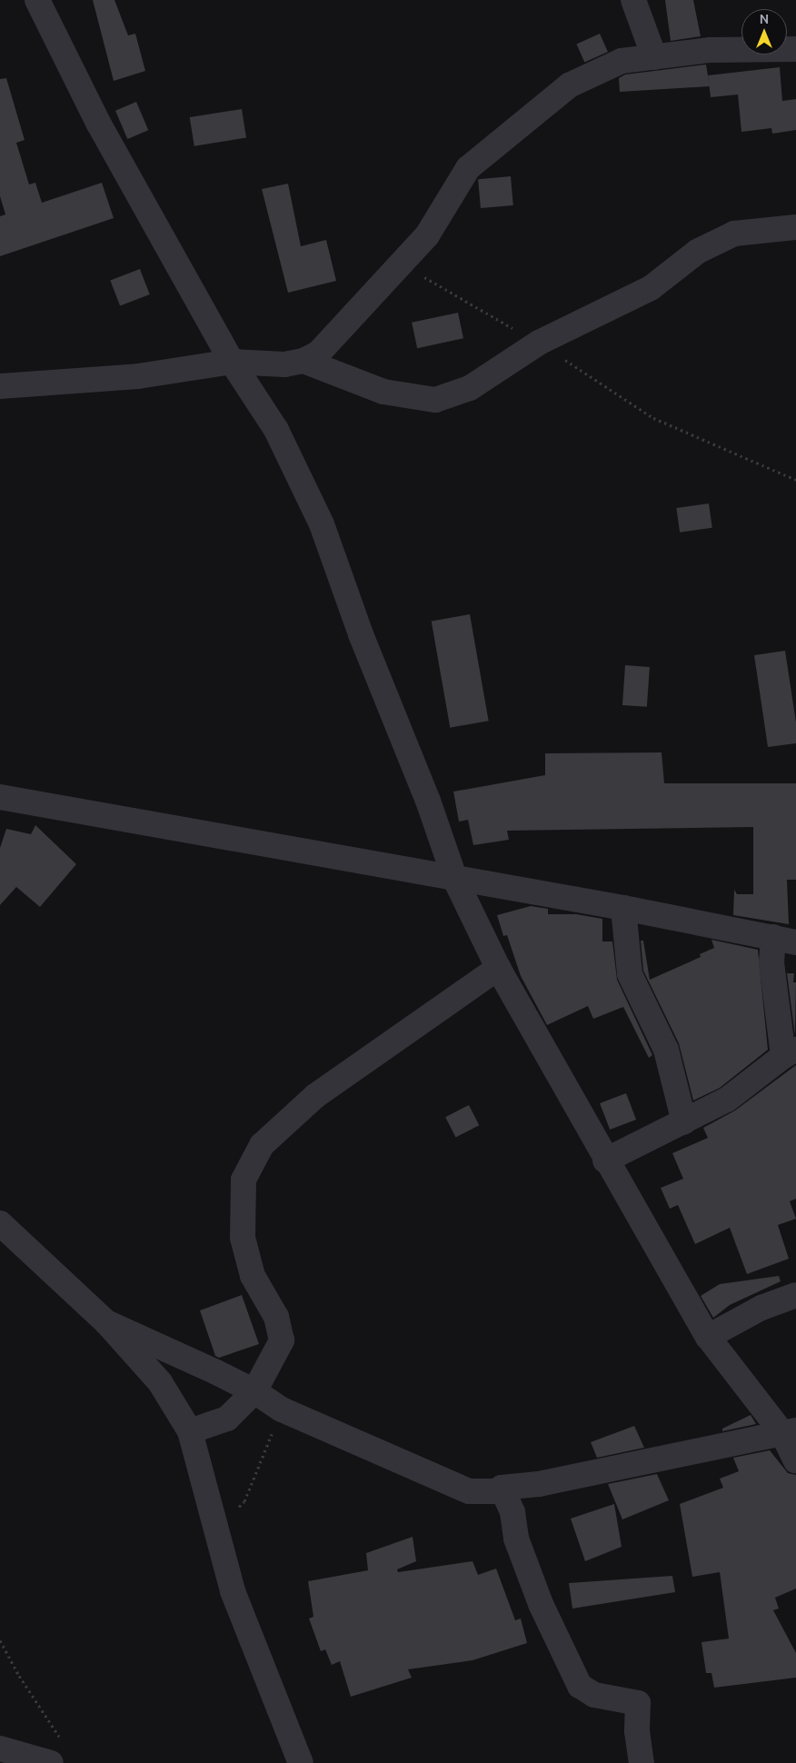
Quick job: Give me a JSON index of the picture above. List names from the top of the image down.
{
  "north": "top"
}
